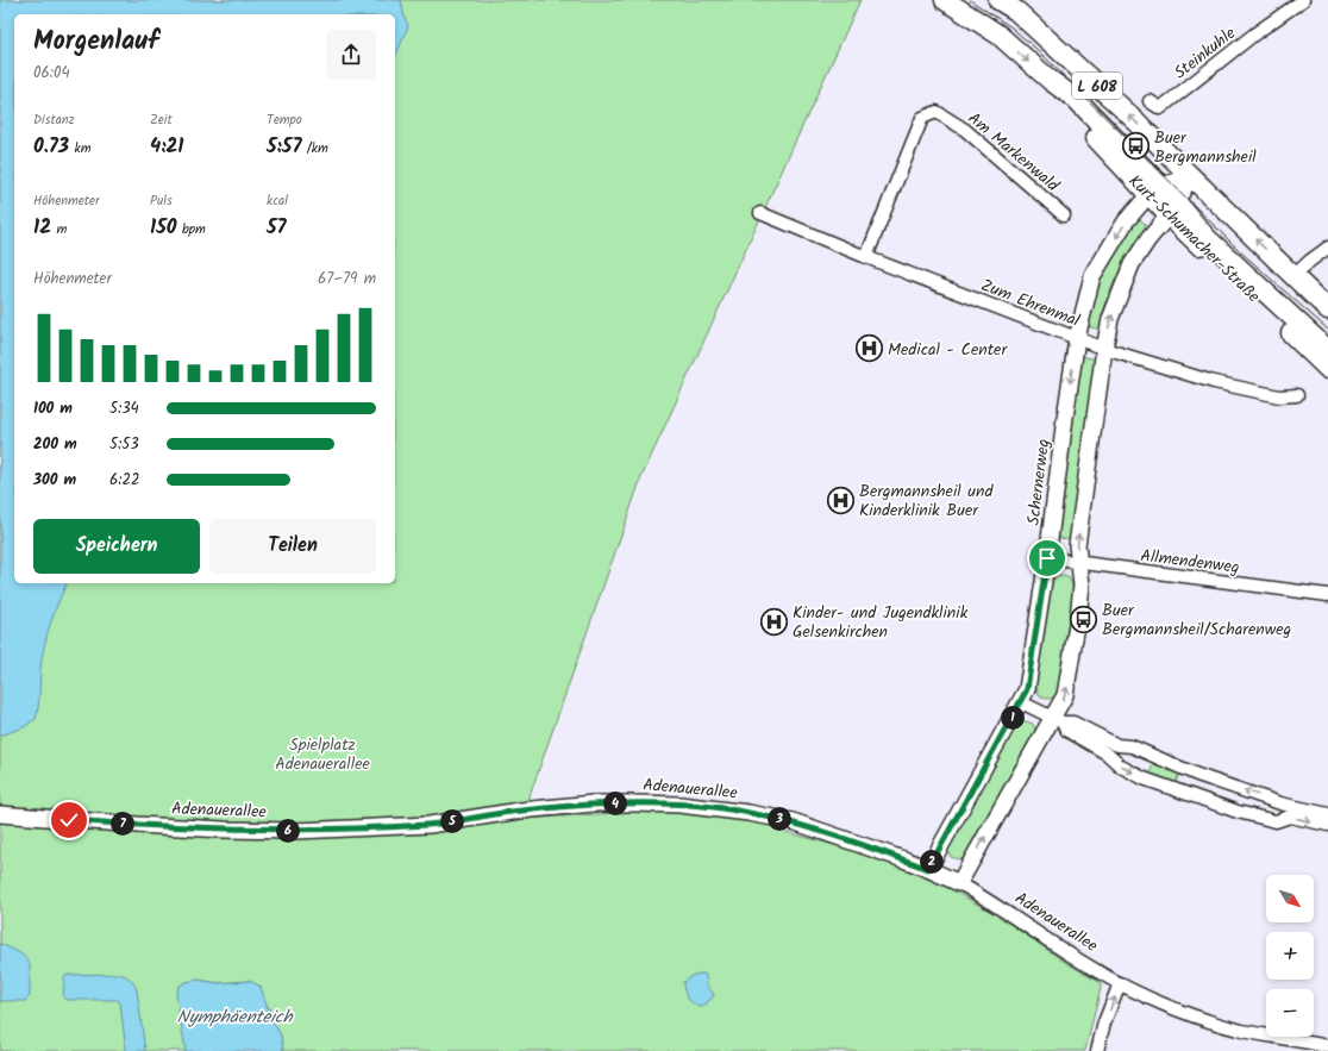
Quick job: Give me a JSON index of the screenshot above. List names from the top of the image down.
{
  "streets": {
    "main road": ["L 608", "Kurt-Schumacher-Straße"],
    "street": [
      "Steinkuhle",
      "Am Markenwald",
      "Zum Ehrenmal",
      "Schernerweg",
      "Allmendenweg",
      "Adenauerallee"
    ]
  },
  "crossings": [
    ["Am Markenwald", "Zum Ehrenmal"],
    ["Kurt-Schumacher-Straße", "Schernerweg"],
    ["Zum Ehrenmal", "Schernerweg"],
    ["Schernerweg", "Allmendenweg"],
    ["Schernerweg", "Adenauerallee"]
  ],
  "water": ["Nymphäenteich"],
  "parks": ["Spielplatz Adenauerallee"],
  "places": {
    "bus stop": ["Buer Bergmannsheil", "Buer Bergmannsheil/Scharenweg"],
    "hospital": ["Medical - Center", "Bergmannsheil und Kinderklinik Buer", "Kinder- und Jugendklinik Gelsenkirchen"]
  },
  "north": "bottom right",
  "page": {
    "heading": ["Morgenlauf", "06:04"],
    "stats": [
      ["Distanz", "0.73 km"],
      ["Zeit", "4:21"],
      ["Tempo", "5:57 /km"],
      ["Höhenmeter", "12 m"],
      ["Puls", "150 bpm"],
      ["kcal", "57"]
    ],
    "chart": ["Höhenmeter", "67–79 m"],
    "list": [
      {
        "name": "100 m",
        "note": "5:34"
      },
      {
        "name": "200 m",
        "note": "5:53"
      },
      {
        "name": "300 m",
        "note": "6:22"
      }
    ],
    "buttons": ["Speichern", "Teilen"],
    "pins": [
      "1",
      "4",
      "3",
      "5",
      "7",
      "6",
      "2"
    ],
    "map_buttons": ["+", "−"]
  }
}
